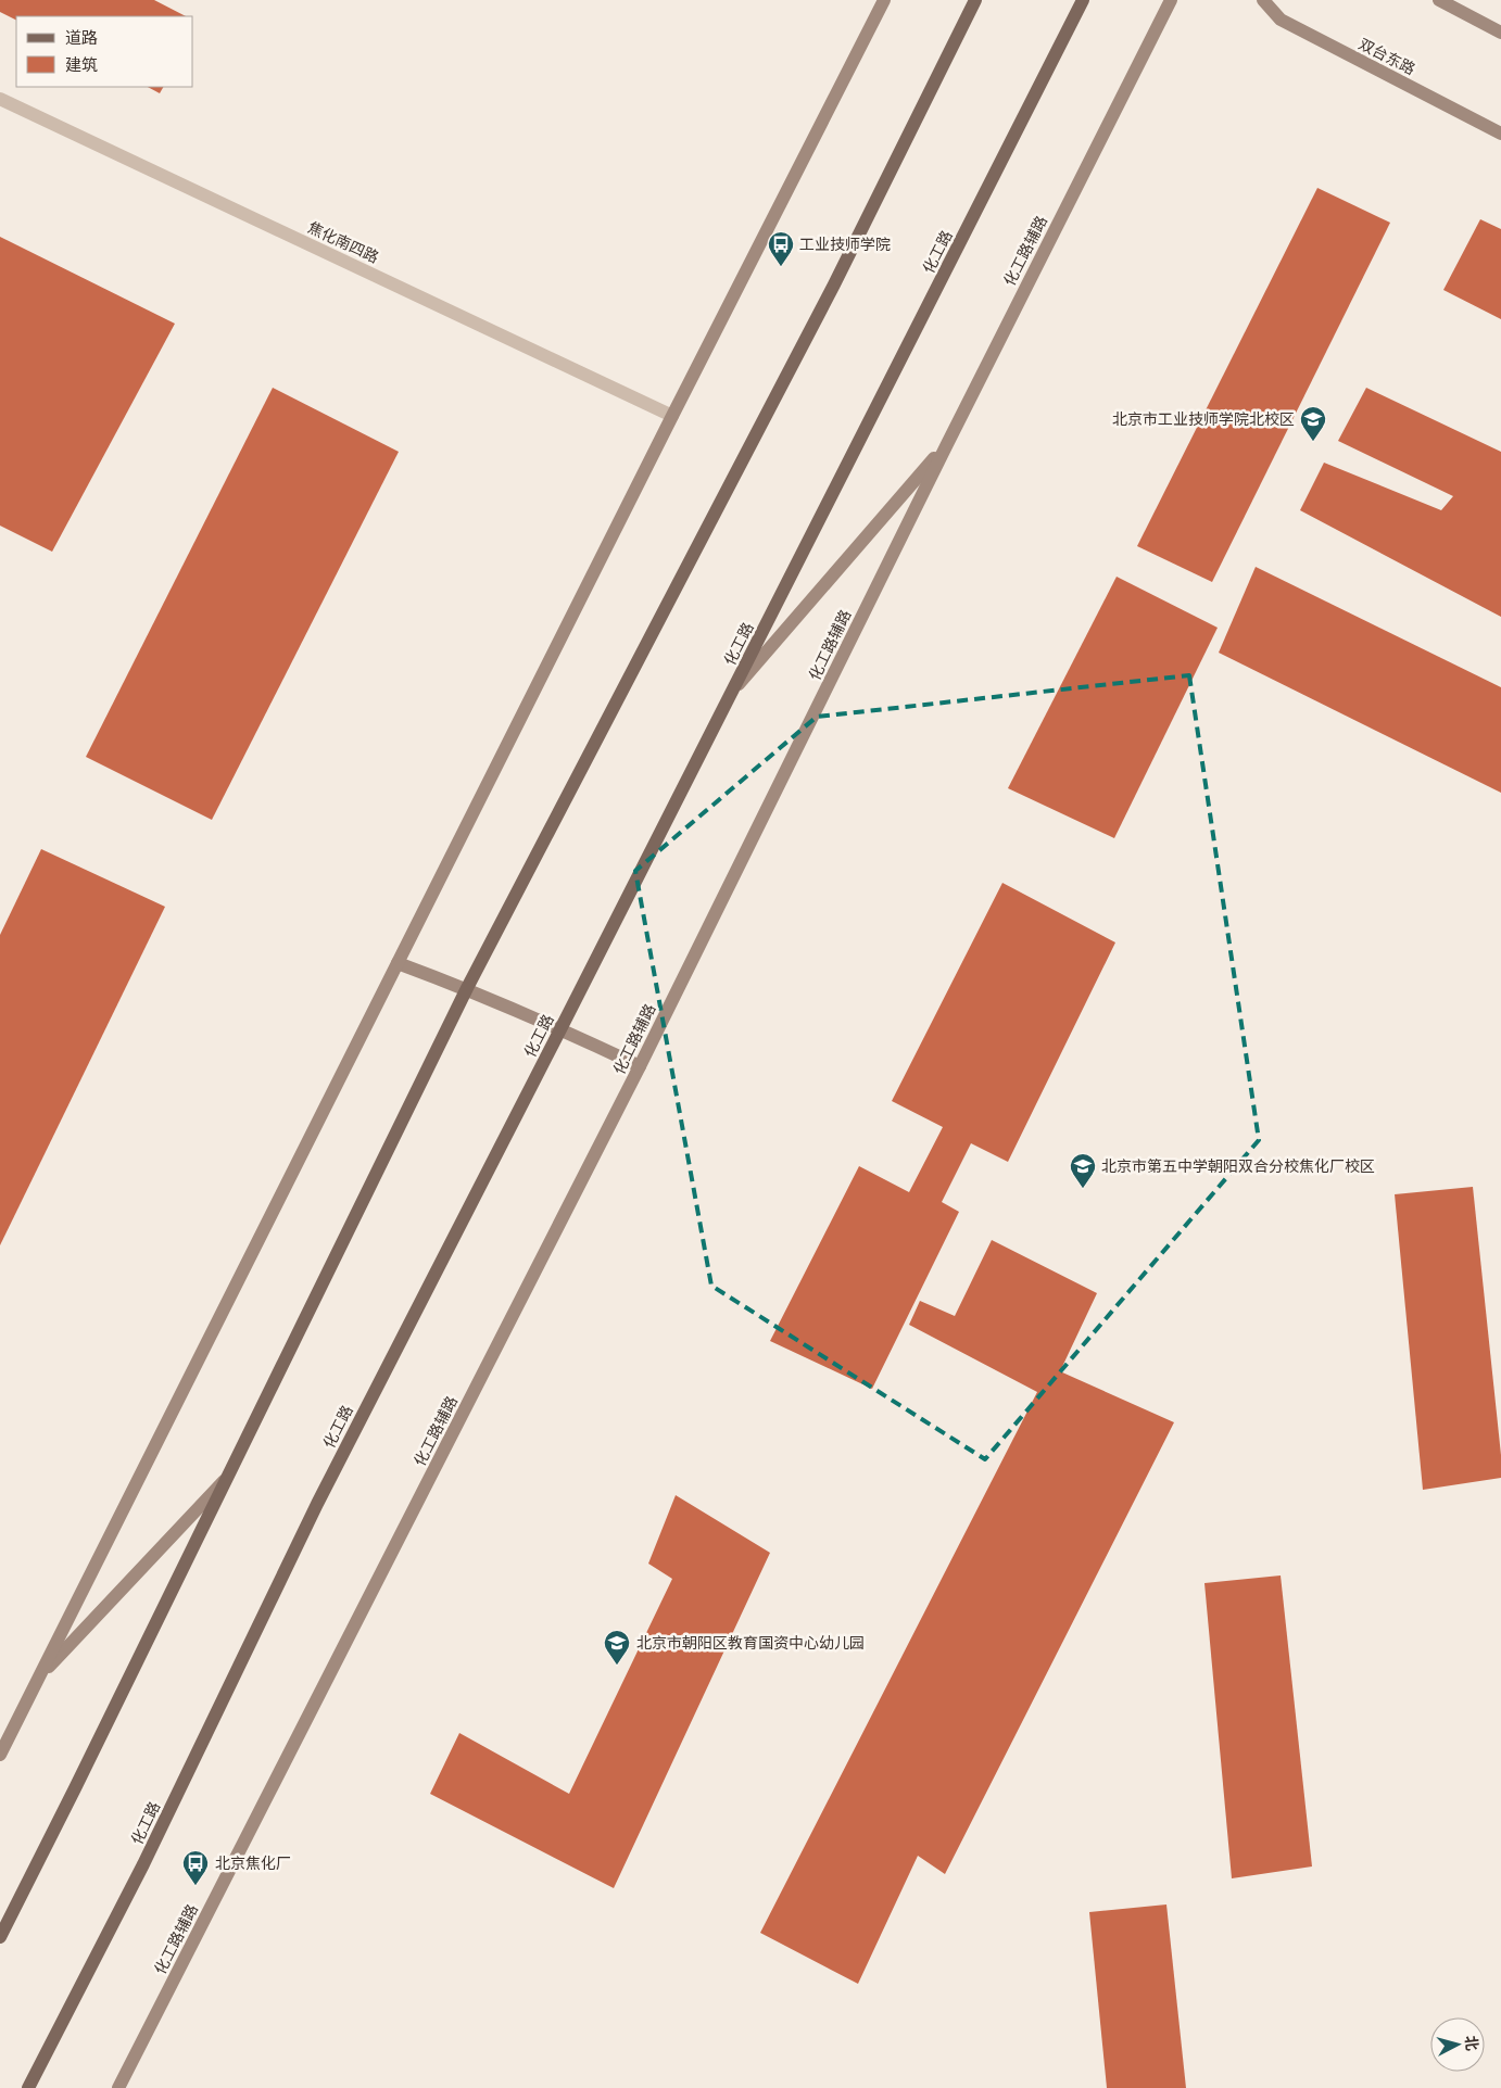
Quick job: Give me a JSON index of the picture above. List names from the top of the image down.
{
  "streets": {
    "main road": ["化工路"],
    "street": ["双台东路", "化工路辅路"],
    "lane": ["焦化南四路"]
  },
  "places": {
    "bus stop": ["工业技师学院", "北京焦化厂"],
    "school or university": ["北京市工业技师学院北校区", "北京市第五中学朝阳双合分校焦化厂校区", "北京市朝阳区教育国资中心幼儿园"]
  },
  "legend": ["道路", "建筑"],
  "north": "right"
}
